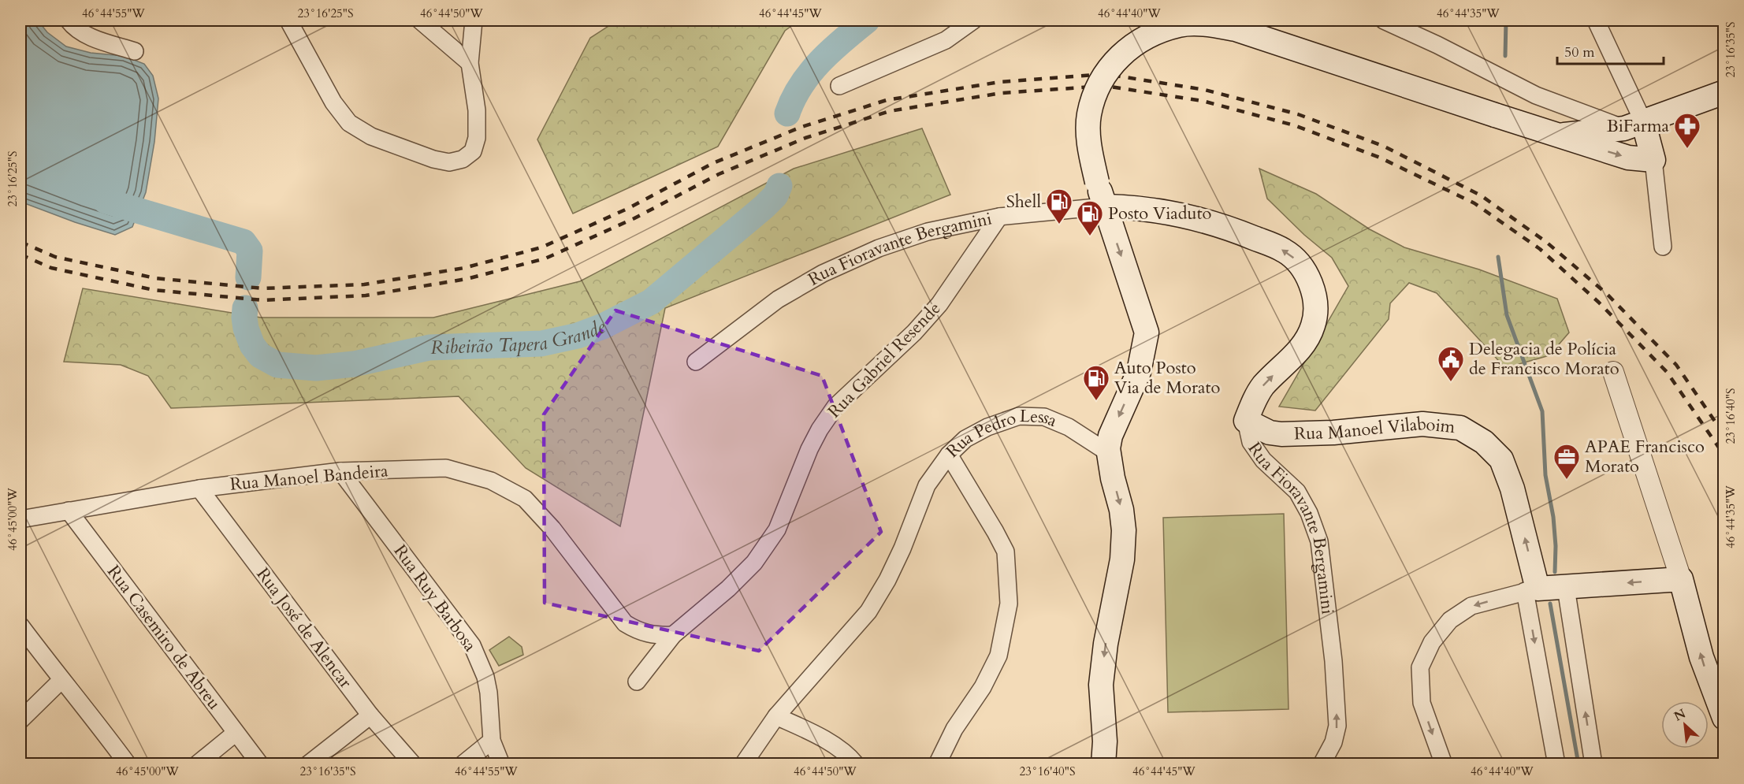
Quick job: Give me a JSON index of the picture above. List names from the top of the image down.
{
  "streets": {
    "main road": ["Rua Fioravante Bergamini", "Rua Manoel Vilaboim"],
    "street": [
      "Rua Gabriel Resende",
      "Rua Pedro Lessa",
      "Rua Manoel Bandeira",
      "Rua Ruy Barbosa",
      "Rua José de Alencar",
      "Rua Casemiro de Abreu"
    ]
  },
  "crossings": [
    ["Rua Fioravante Bergamini", "Rua Gabriel Resende"],
    ["Rua Fioravante Bergamini", "Rua Manoel Vilaboim"],
    ["Rua Gabriel Resende", "Rua Manoel Bandeira"],
    ["Rua Manoel Bandeira", "Rua Ruy Barbosa"],
    ["Rua Manoel Bandeira", "Rua José de Alencar"],
    ["Rua Manoel Bandeira", "Rua Casemiro de Abreu"]
  ],
  "one_way": ["Rua Manoel Vilaboim"],
  "water": ["Ribeirão Tapera Grande"],
  "places": {
    "pharmacy": ["BiFarma"],
    "fuel station": ["Shell", "Posto Viaduto", "Auto Posto Via de Morato"],
    "public building": ["Delegacia de Polícia de Francisco Morato"],
    "office": ["APAE Francisco Morato"]
  },
  "scale_bar": "50 m",
  "north": "top left",
  "coordinates": [
    "46°44'55\"W",
    "23°16'25\"S",
    "46°44'50\"W",
    "46°44'45\"W",
    "46°44'40\"W",
    "46°44'35\"W",
    "23°16'35\"S",
    "23°16'40\"S",
    "46°45'00\"W"
  ]
}
